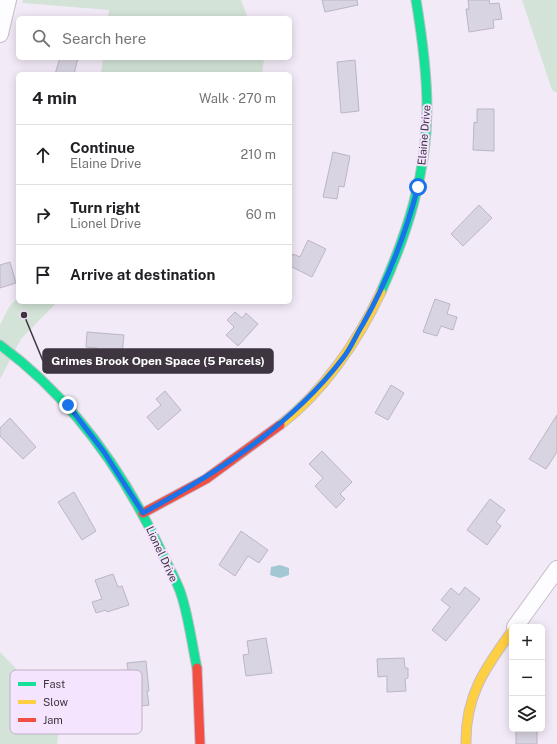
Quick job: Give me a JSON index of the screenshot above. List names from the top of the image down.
{
  "streets": {
    "street": ["Elaine Drive", "Lionel Drive"]
  },
  "crossings": [
    ["Elaine Drive", "Lionel Drive"]
  ],
  "places": ["Grimes Brook Open Space (5 Parcels)"],
  "legend": ["Fast", "Slow", "Jam"],
  "page": {
    "search": "Search here",
    "heading": ["4 min", "Walk · 270 m"],
    "list": [
      ["Continue", "Elaine Drive", "210 m"],
      ["Turn right", "Lionel Drive", "60 m"],
      "Arrive at destination"
    ],
    "map_buttons": ["+", "−"]
  }
}
